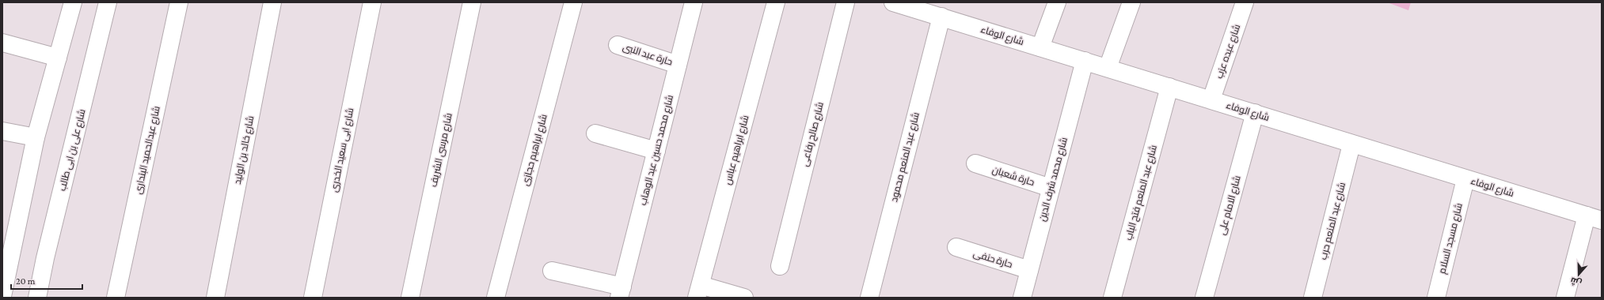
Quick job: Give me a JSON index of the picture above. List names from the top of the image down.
{
  "streets": {
    "street": [
      "شارع الوفاء",
      "شارع عبده عزب",
      "حارة عبد النبى",
      "شارع صالح رفاعى",
      "شارع على بن ابى طالب",
      "شارع عبدالحميد البندارى",
      "شارع خالد بن الوليد",
      "شارع ابى سعيد الخدرى",
      "شارع مرسى الشريف",
      "شارع ابراهيم حجازى",
      "شارع محمد حسين عبد الوهاب",
      "شارع ابراهيم عباس",
      "شارع عبد المنعم محمود",
      "حارة شعبان",
      "شارع محمد شرف الدين",
      "شارع عبد المنعم فتح الباب",
      "شارع الامام على",
      "شارع عبد المنعم حرب",
      "شارع مسجد السلام",
      "حارة حنفى"
    ]
  },
  "crossings": [
    ["شارع الوفاء", "شارع عبده عزب"],
    ["شارع الوفاء", "شارع عبد المنعم محمود"],
    ["شارع الوفاء", "شارع محمد شرف الدين"],
    ["شارع الوفاء", "شارع عبد المنعم فتح الباب"],
    ["شارع الوفاء", "شارع الامام على"],
    ["شارع الوفاء", "شارع عبد المنعم حرب"],
    ["شارع الوفاء", "شارع مسجد السلام"],
    ["حارة عبد النبى", "شارع محمد حسين عبد الوهاب"],
    ["حارة شعبان", "شارع محمد شرف الدين"],
    ["شارع محمد شرف الدين", "حارة حنفى"]
  ],
  "scale_bar": "20 m",
  "north": "bottom"
}
